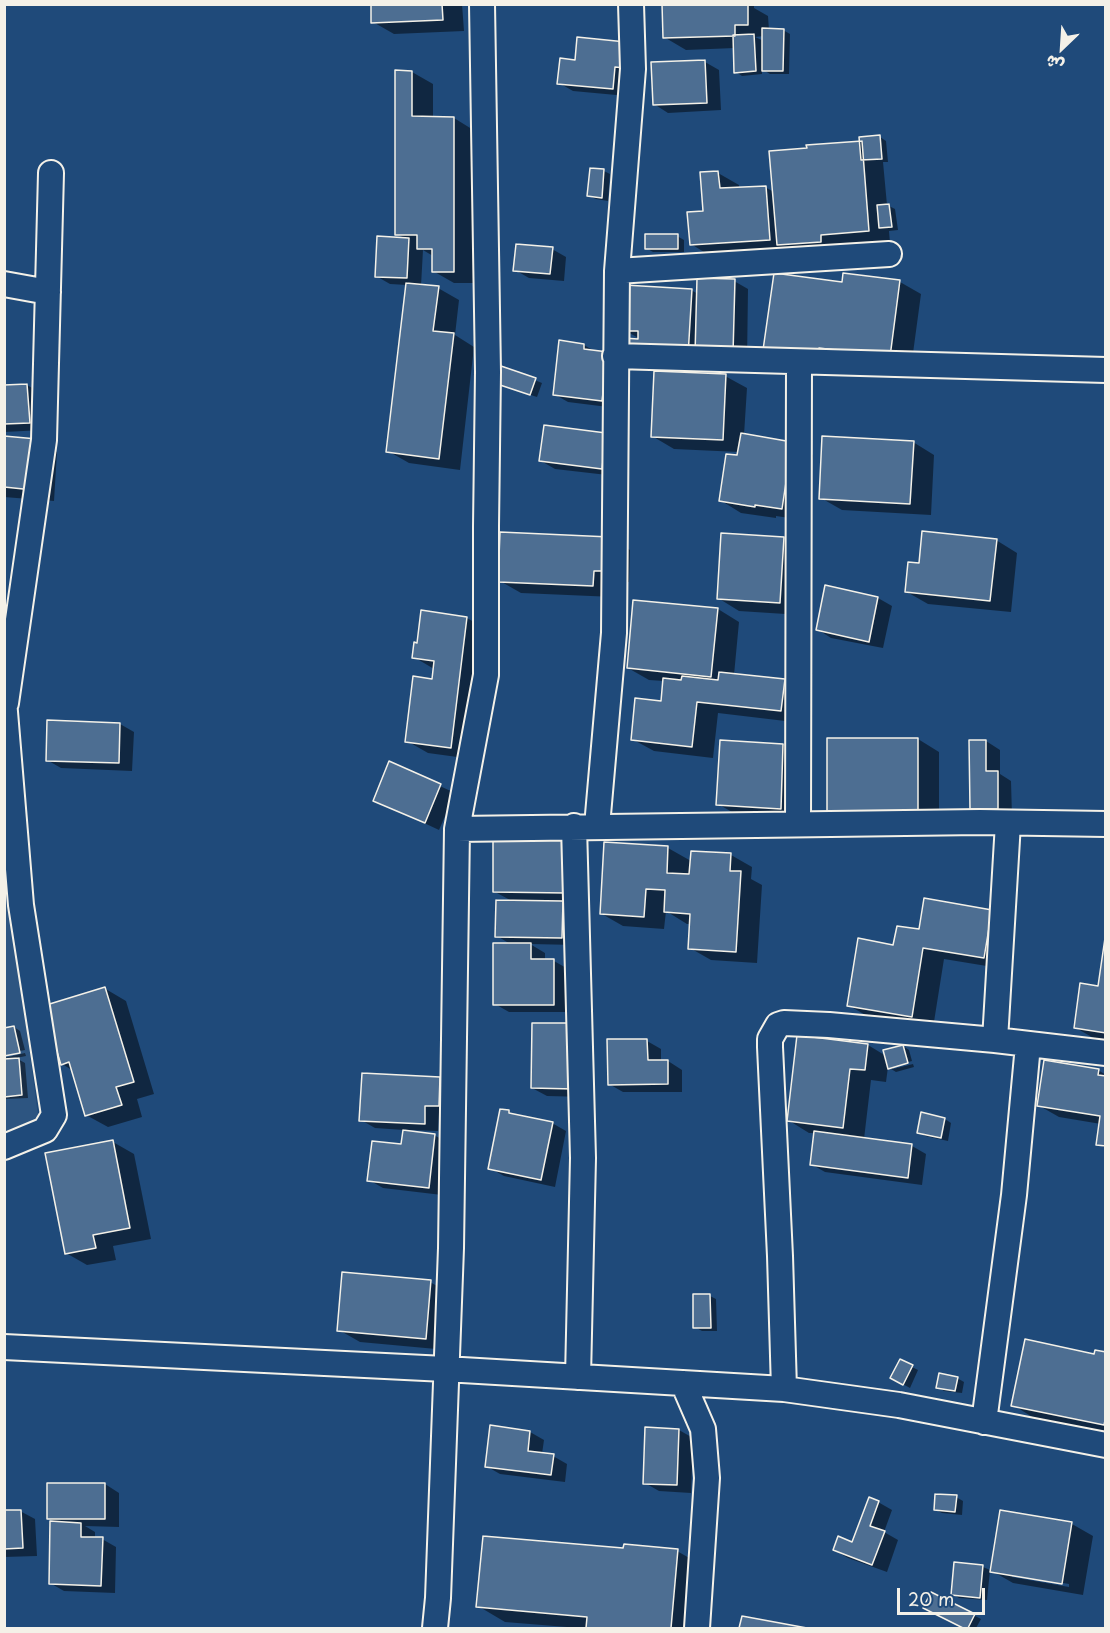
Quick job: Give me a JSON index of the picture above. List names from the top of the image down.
{
  "scale_bar": "20 m",
  "north": "bottom left"
}
